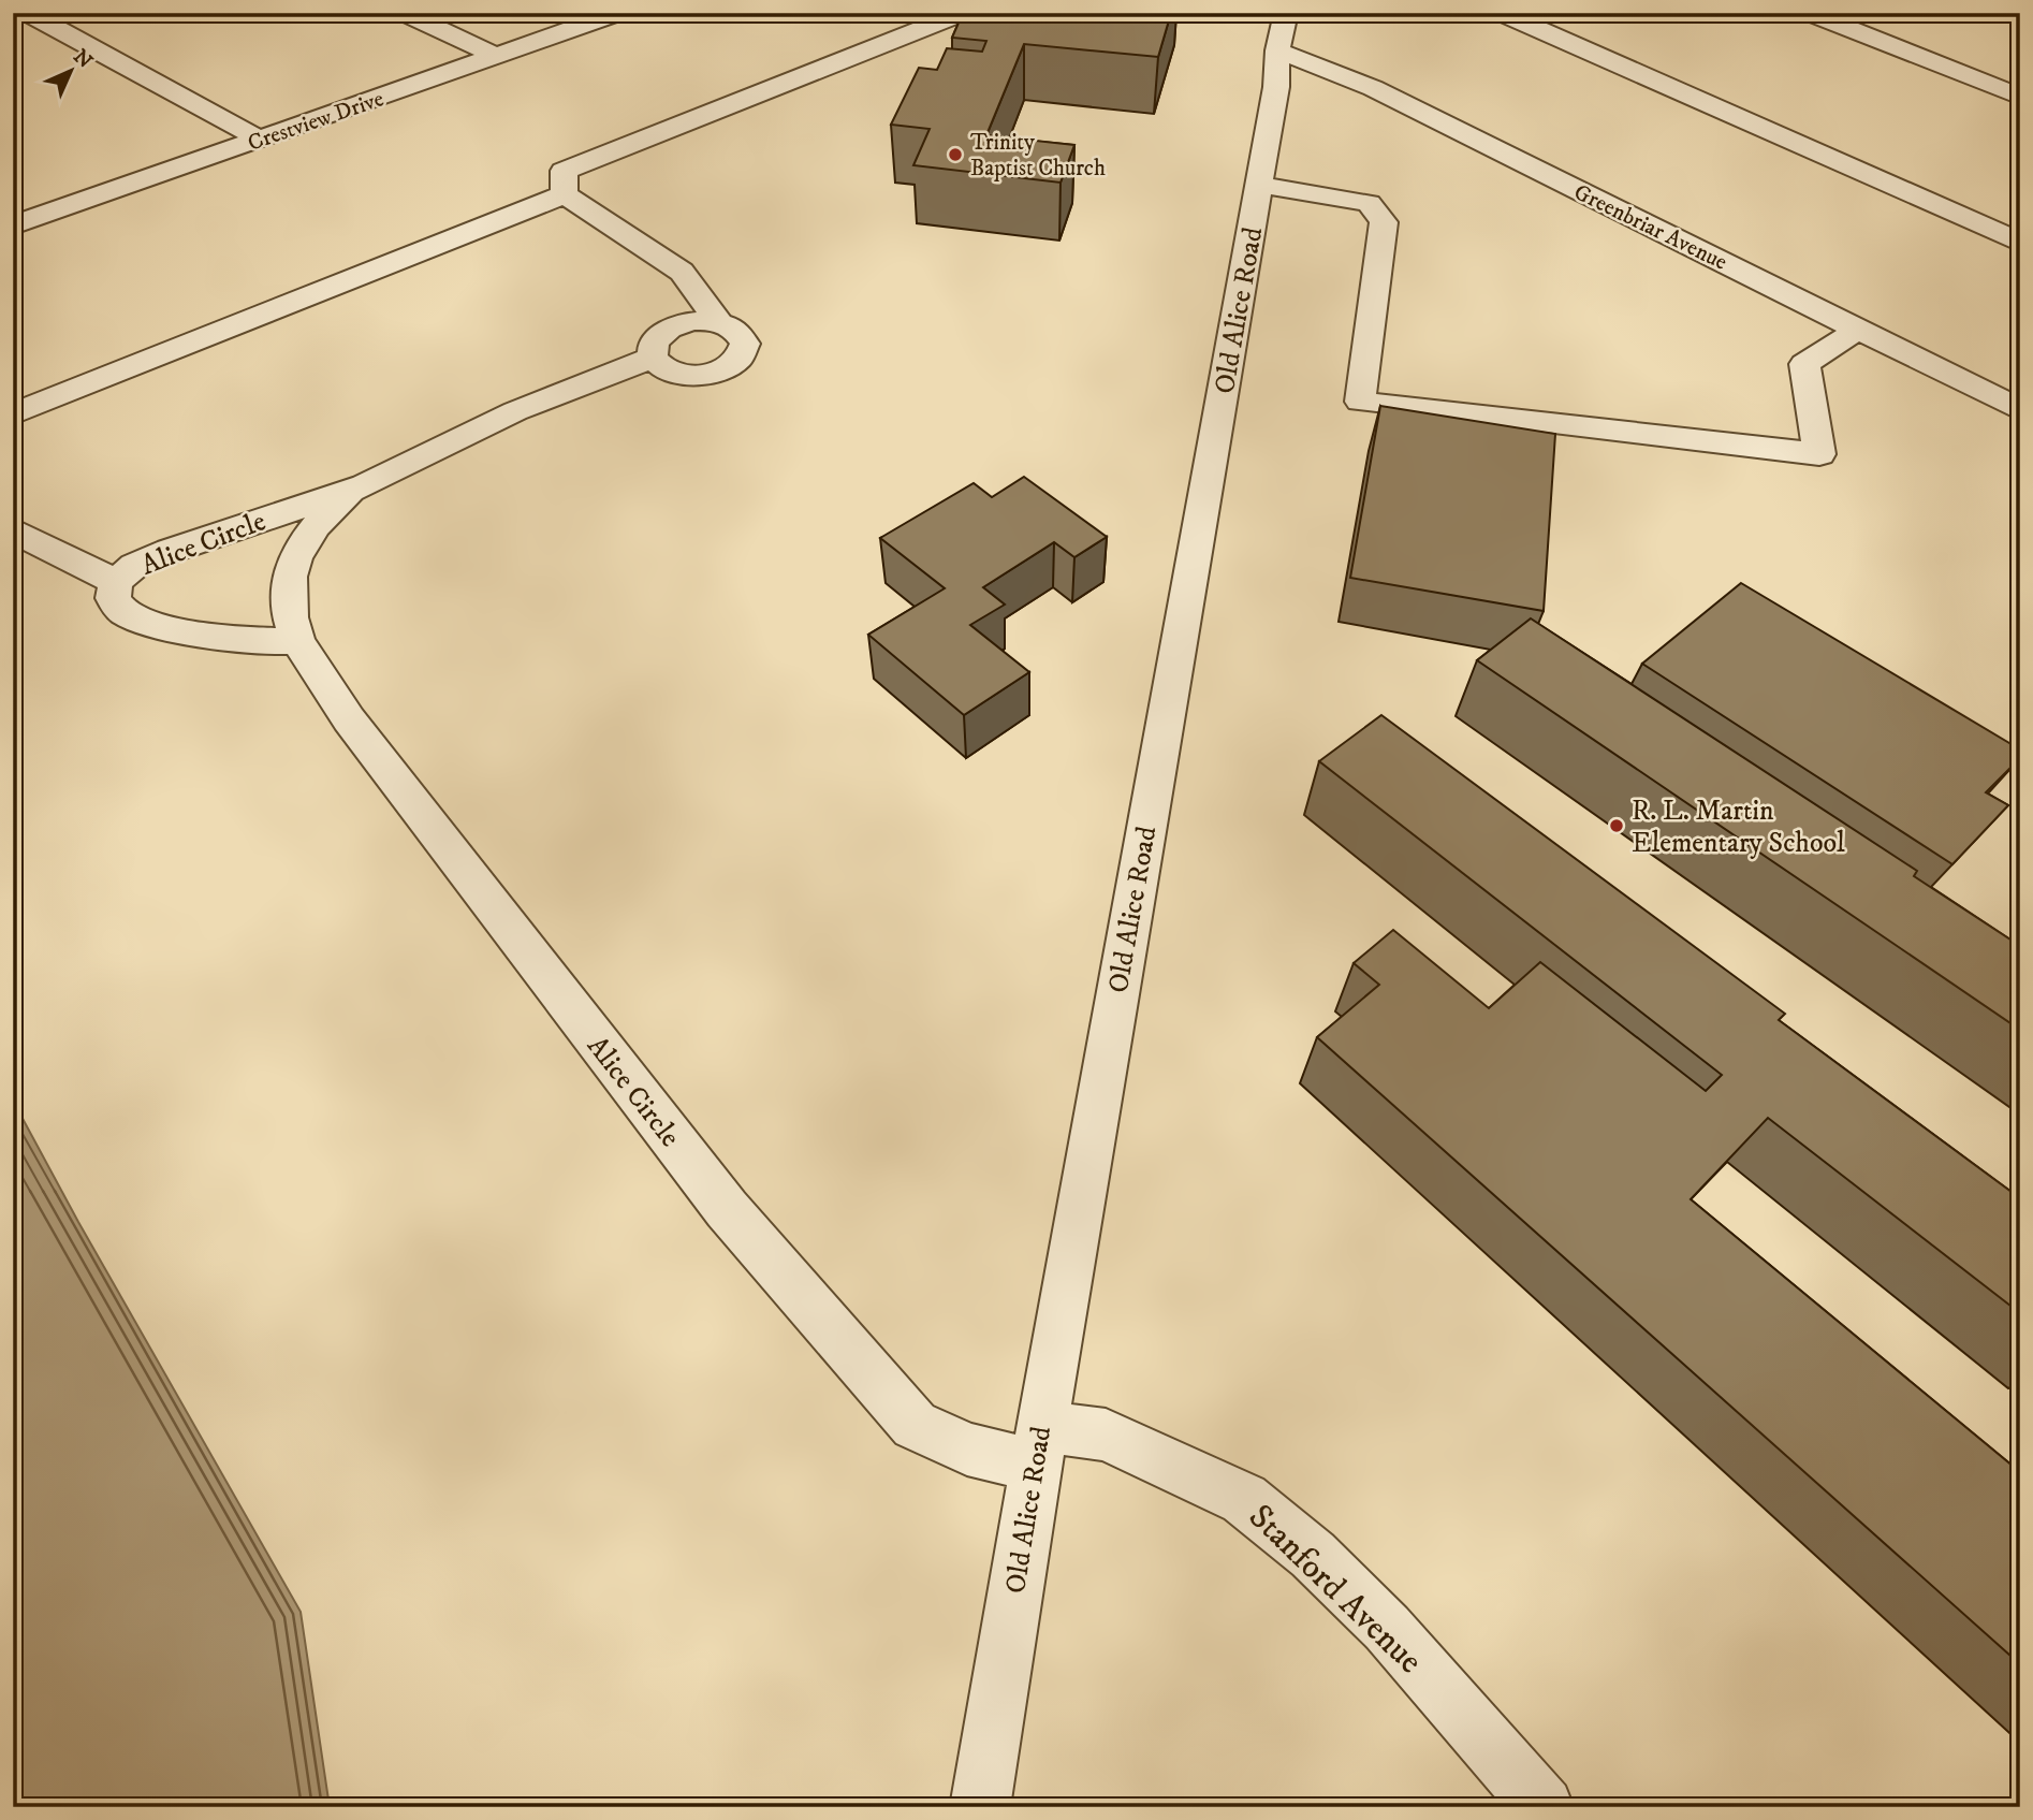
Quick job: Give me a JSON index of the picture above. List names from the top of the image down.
{
  "streets": {
    "street": [
      "Crestview Drive",
      "Greenbriar Avenue",
      "Old Alice Road",
      "Alice Circle",
      "Stanford Avenue"
    ]
  },
  "crossings": [
    ["Greenbriar Avenue", "Old Alice Road"],
    ["Old Alice Road", "Alice Circle"],
    ["Old Alice Road", "Stanford Avenue"],
    ["Alice Circle", "Stanford Avenue"]
  ],
  "places": ["Trinity Baptist Church", "R. L. Martin Elementary School"],
  "north": "top right"
}
